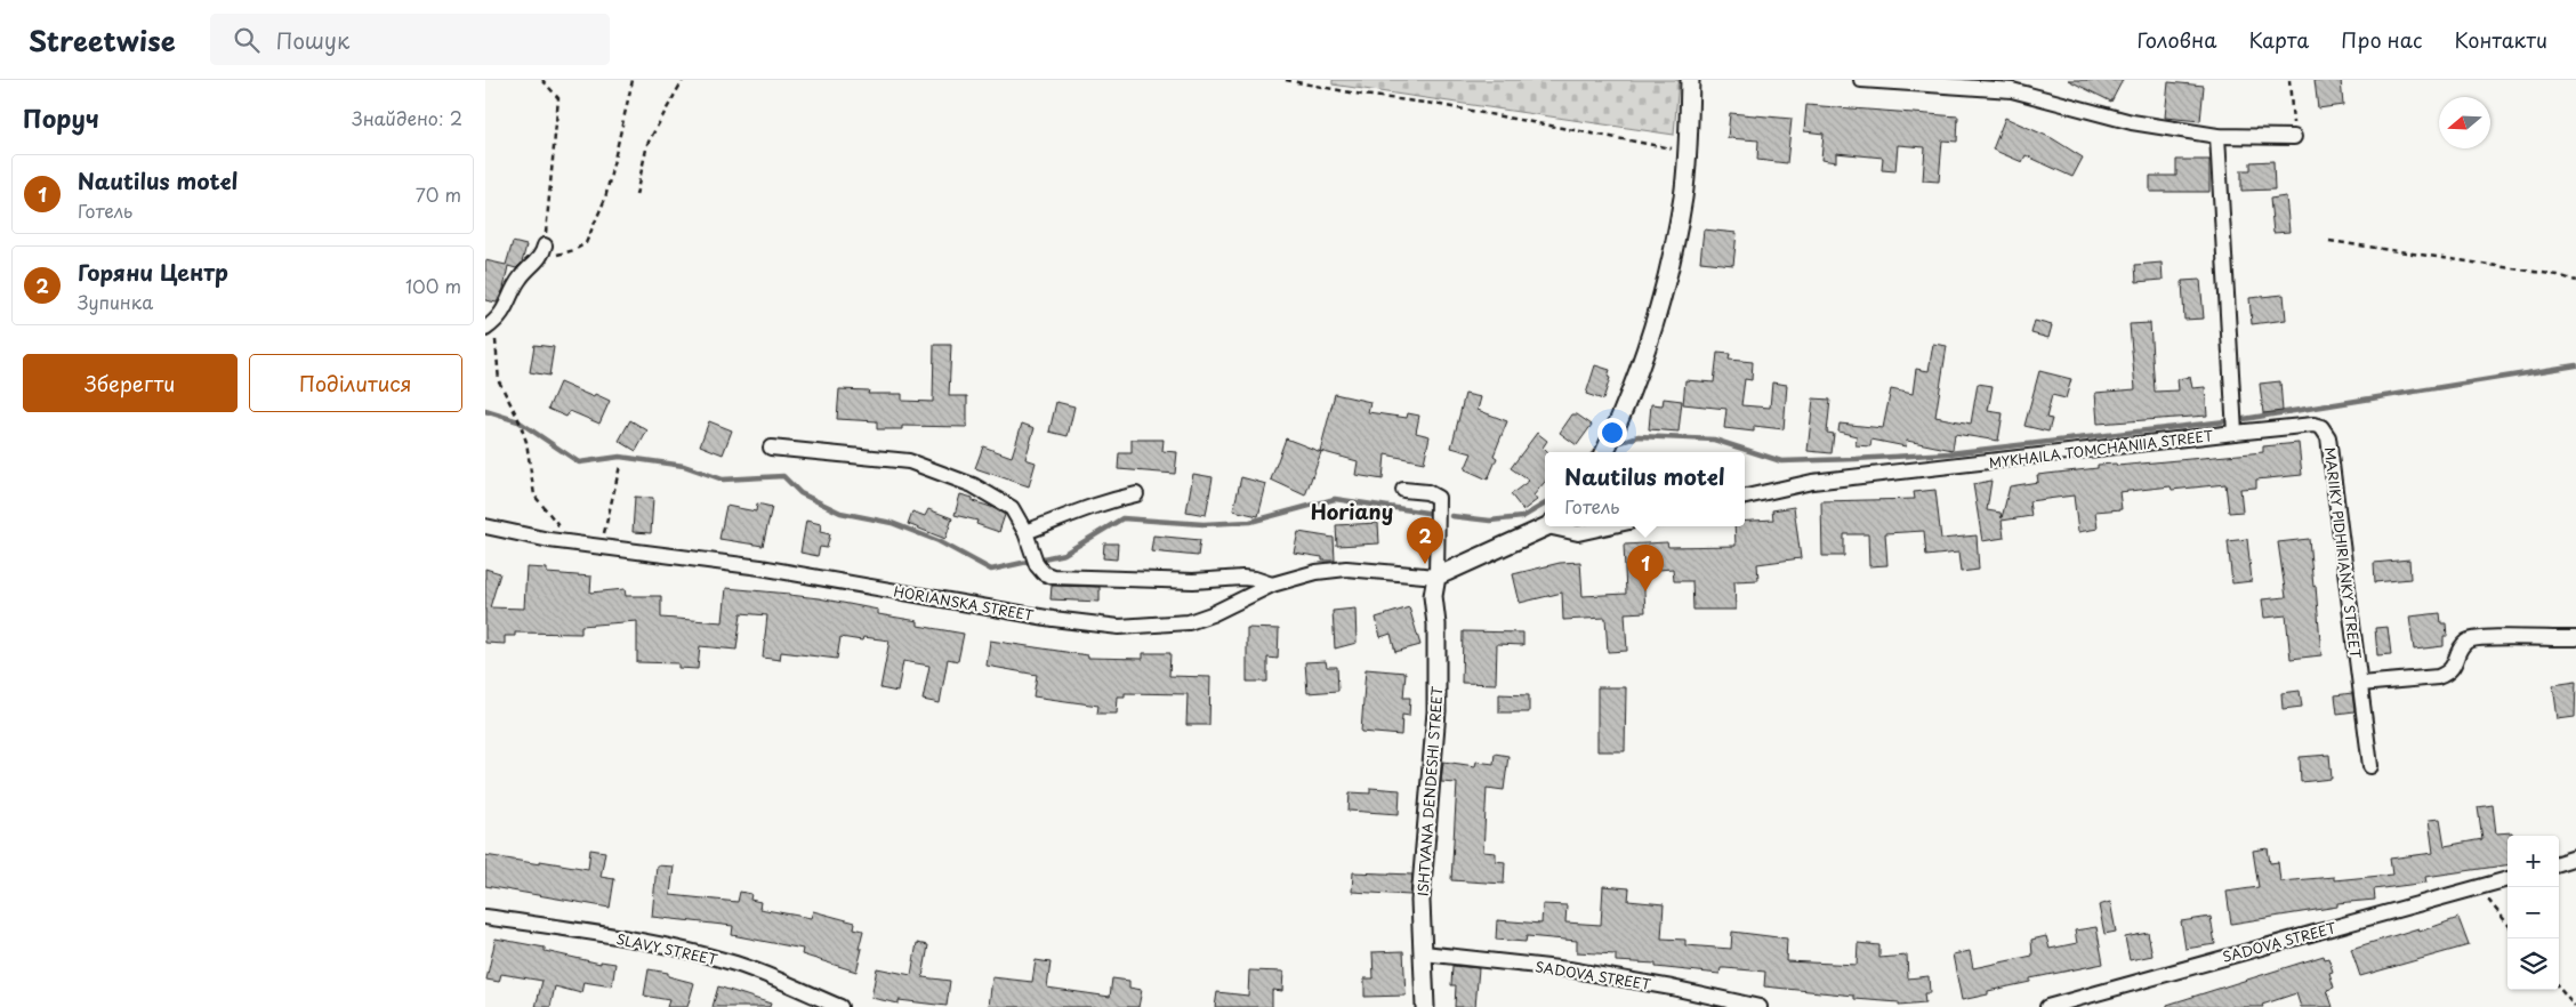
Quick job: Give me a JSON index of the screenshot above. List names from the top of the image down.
{
  "streets": {
    "street": [
      "MYKHAILA TOMCHANIIA STREET",
      "MARIIKY PIDHIRIANKY STREET",
      "HORIANSKA STREET",
      "ISHTVANA DENDESHI STREET",
      "SADOVA STREET",
      "SLAVY STREET"
    ]
  },
  "crossings": [
    ["MYKHAILA TOMCHANIIA STREET", "MARIIKY PIDHIRIANKY STREET"],
    ["HORIANSKA STREET", "ISHTVANA DENDESHI STREET"],
    ["ISHTVANA DENDESHI STREET", "SADOVA STREET"]
  ],
  "districts": ["Horiany"],
  "north": "left",
  "page": {
    "header": "Streetwise",
    "search": "Пошук",
    "nav": [
      "Головна",
      "Карта",
      "Про нас",
      "Контакти"
    ],
    "heading": ["Поруч", "Знайдено: 2"],
    "list": [
      {
        "mark": "1",
        "name": "Nautilus motel",
        "note": "Готель",
        "value": "70 m"
      },
      {
        "mark": "2",
        "name": "Горяни Центр",
        "note": "Зупинка",
        "value": "100 m"
      }
    ],
    "buttons": ["Зберегти", "Поділитися"],
    "popup": ["Nautilus motel", "Готель"],
    "pins": ["2", "1"],
    "map_buttons": ["+", "−"]
  }
}
